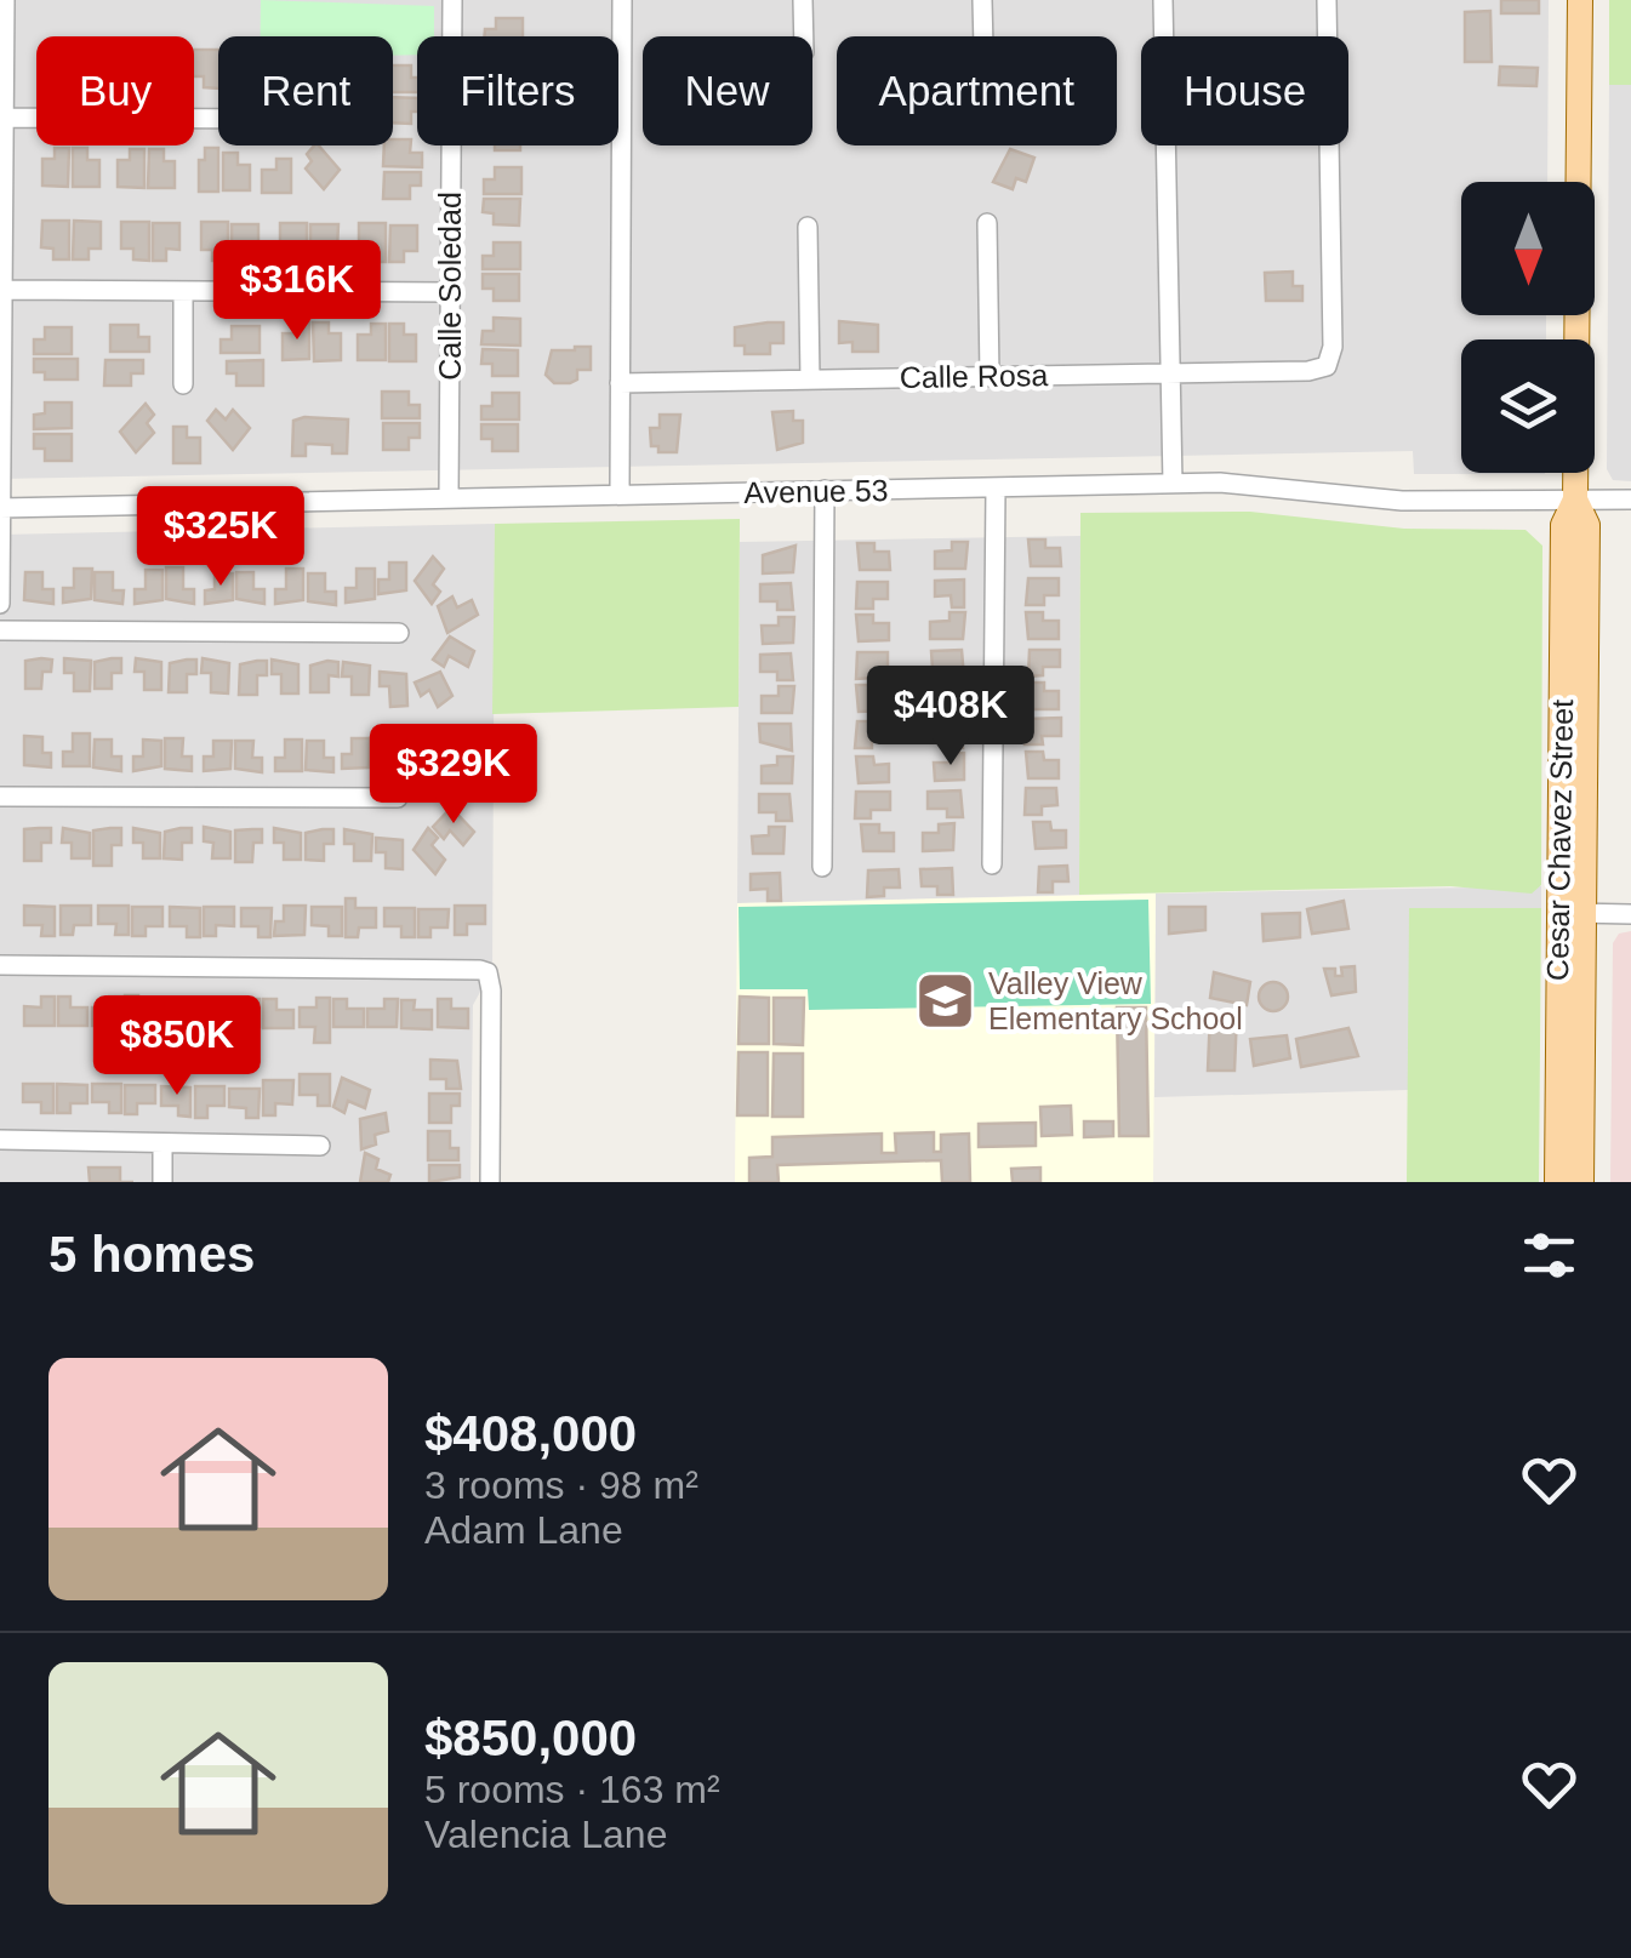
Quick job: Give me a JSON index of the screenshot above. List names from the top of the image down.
{
  "streets": {
    "main road": ["Cesar Chavez Street"],
    "street": ["Calle Soledad", "Calle Rosa", "Avenue 53"]
  },
  "crossings": [
    ["Calle Soledad", "Avenue 53"],
    ["Avenue 53", "Cesar Chavez Street"]
  ],
  "places": {
    "school or university": ["Valley View Elementary School"]
  },
  "north": "bottom",
  "page": {
    "chip": [
      "Buy",
      "Rent",
      "Filters",
      "New",
      "Apartment",
      "House"
    ],
    "price": [
      "$316K",
      "$325K",
      "$408K",
      "$329K",
      "$850K"
    ],
    "heading": "5 homes",
    "list": [
      {
        "name": "$408,000",
        "note": "3 rooms · 98 m² · Adam Lane"
      },
      {
        "name": "$850,000",
        "note": "5 rooms · 163 m² · Valencia Lane"
      }
    ]
  }
}
